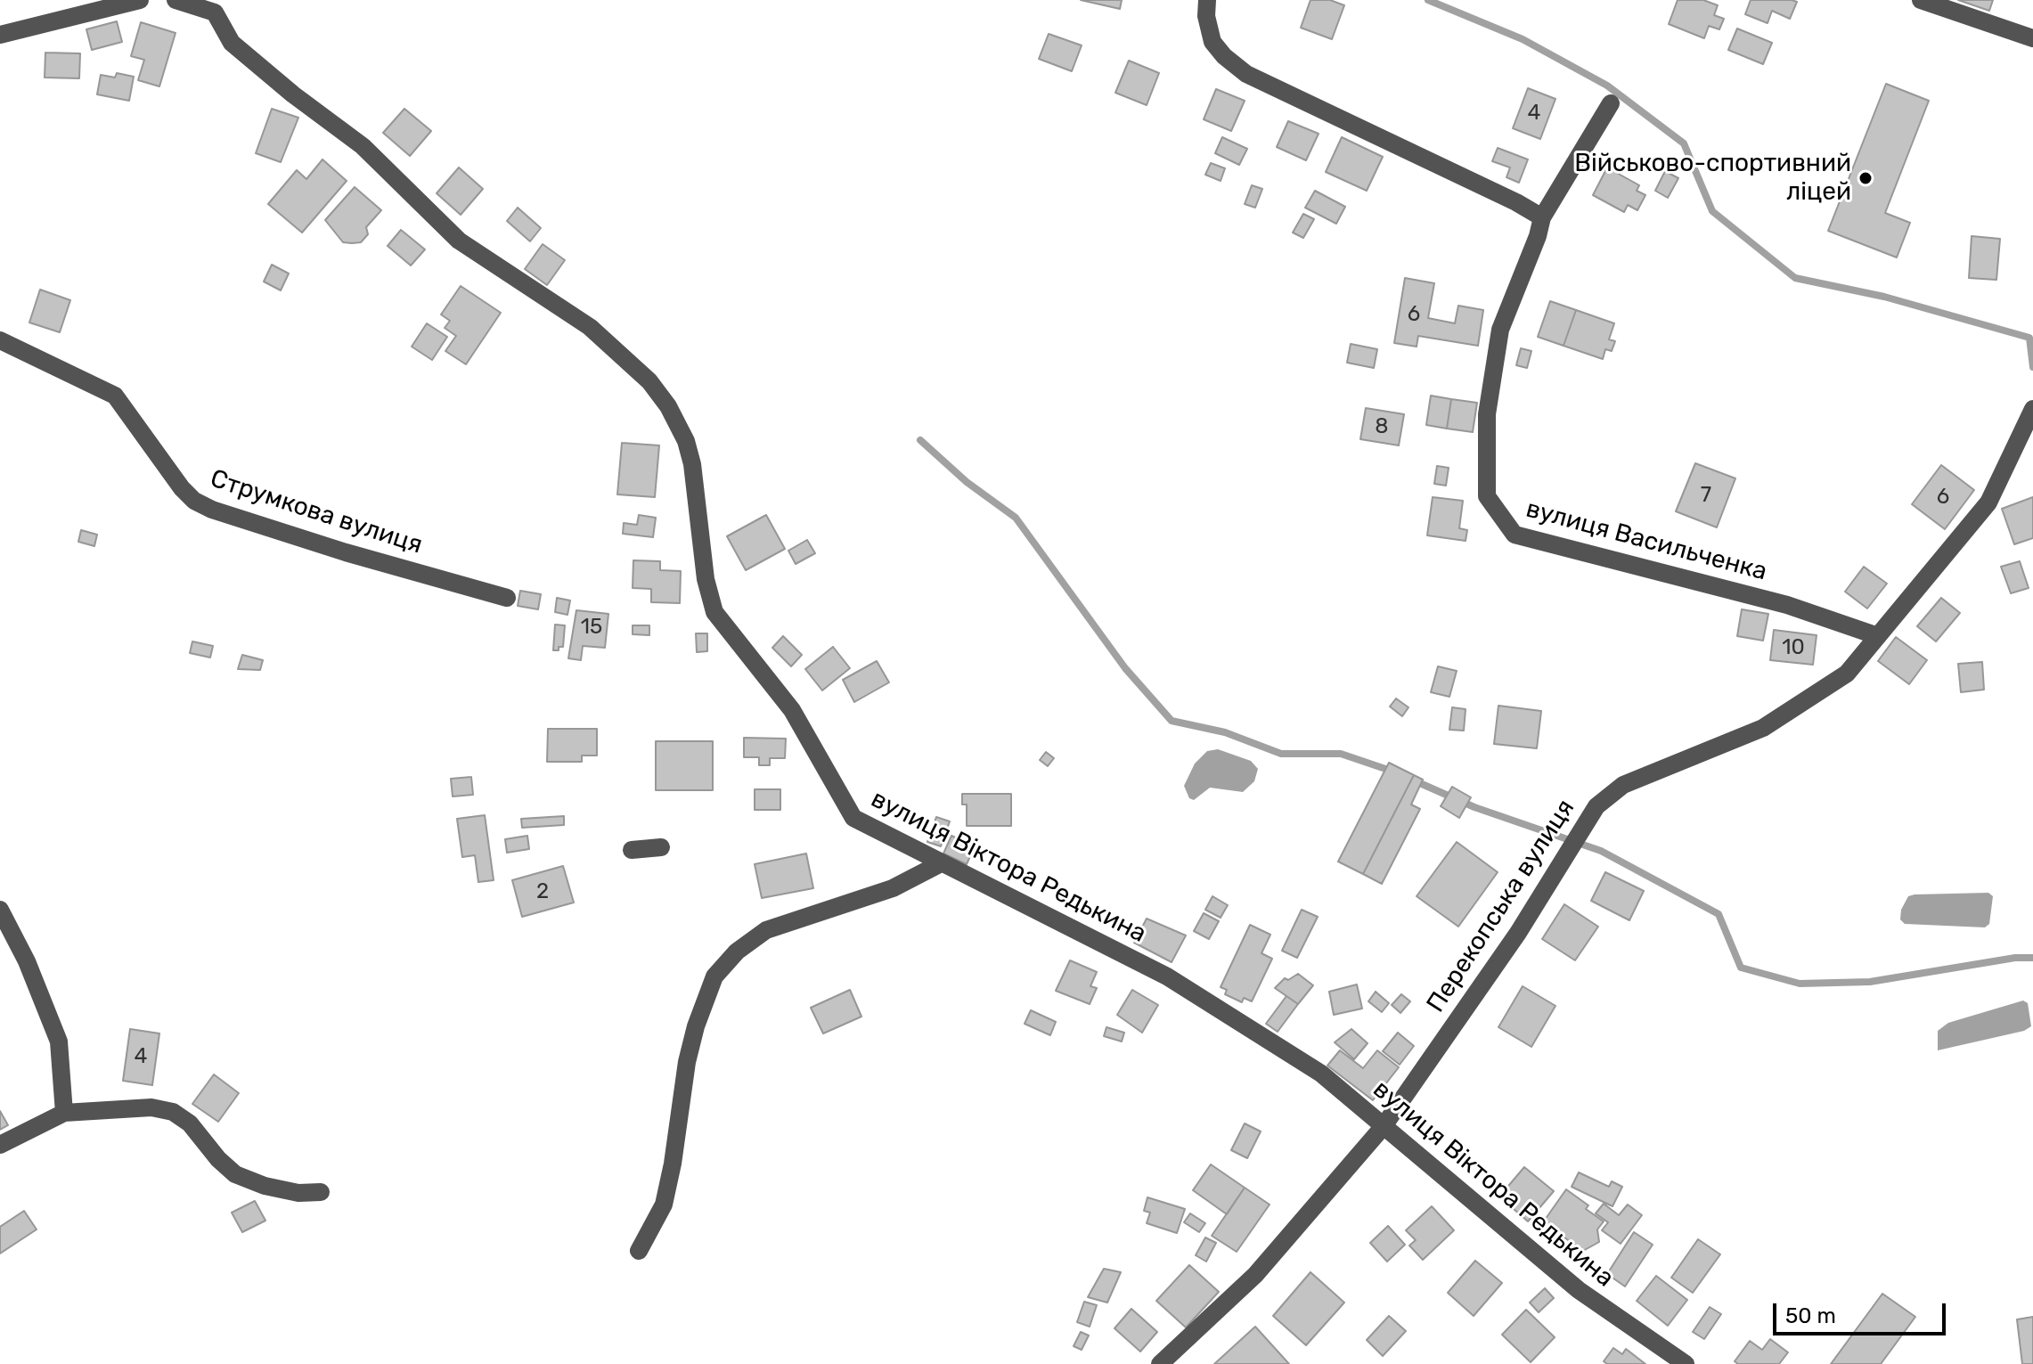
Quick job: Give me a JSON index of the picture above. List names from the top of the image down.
{
  "streets": {
    "street": [
      "Струмкова вулиця",
      "вулиця Васильченка",
      "вулиця Віктора Редькина",
      "Перекопська вулиця"
    ]
  },
  "crossings": [
    ["вулиця Васильченка", "Перекопська вулиця"],
    ["вулиця Віктора Редькина", "Перекопська вулиця"]
  ],
  "places": ["Військово-спортивний ліцей"],
  "house_numbers": [
    "4",
    "6",
    "8",
    "7",
    "6",
    "15",
    "10",
    "2",
    "4"
  ],
  "scale_bar": "50 m"
}
